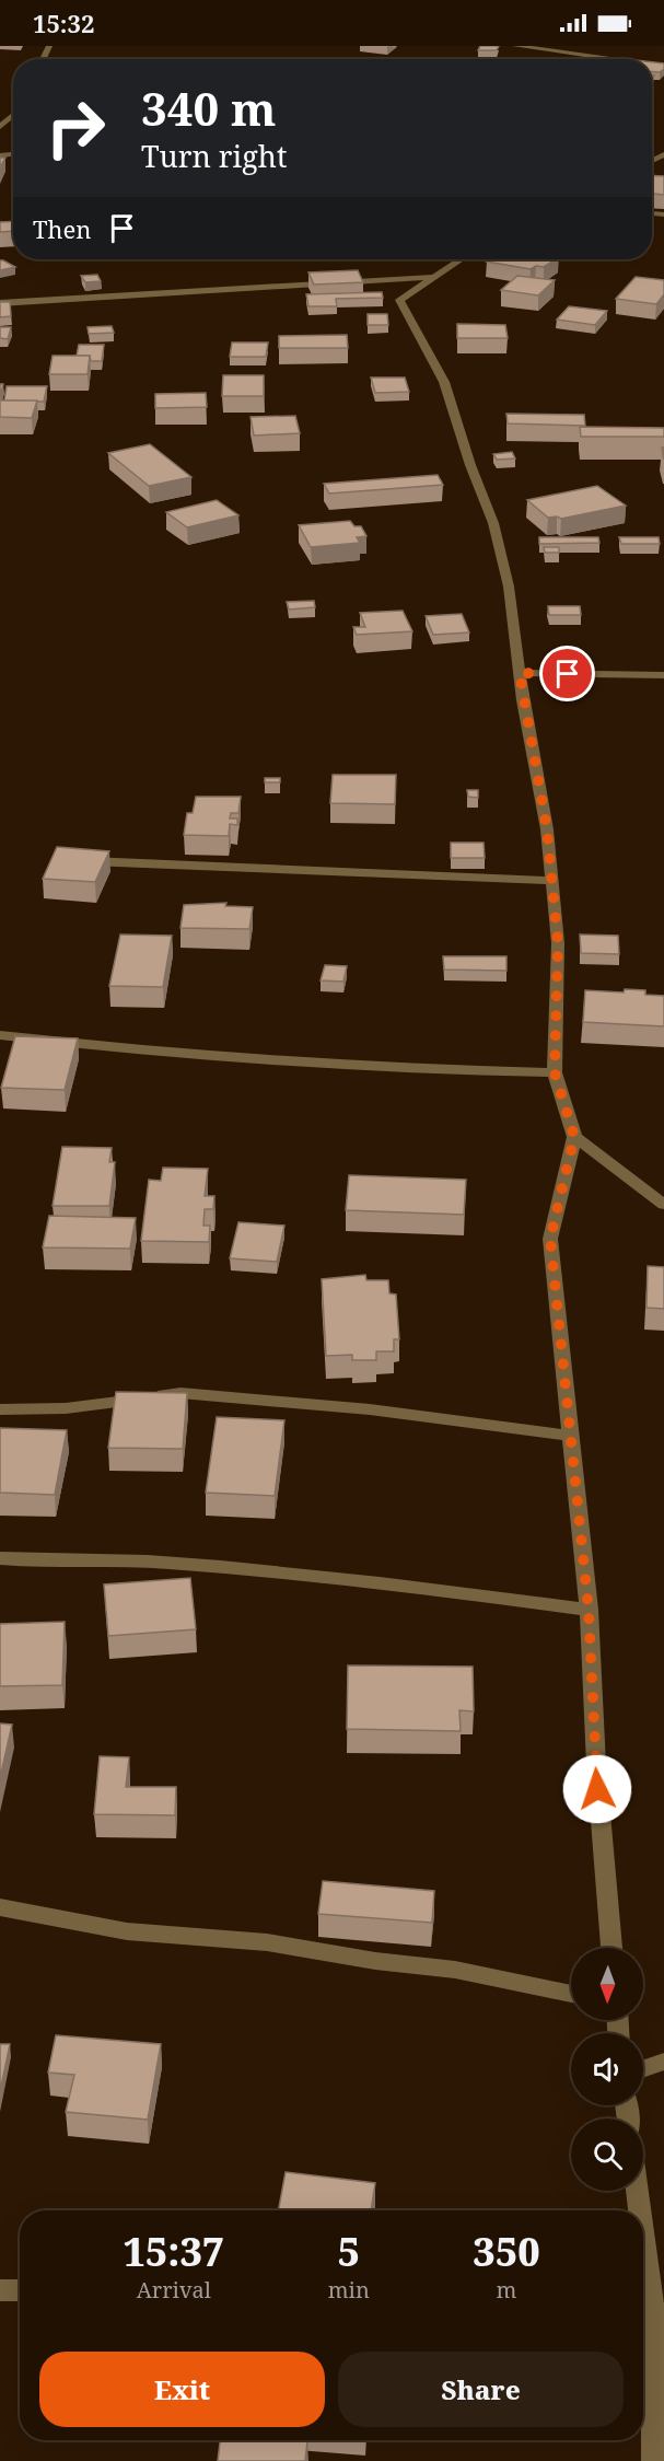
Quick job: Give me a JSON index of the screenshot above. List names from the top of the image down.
{
  "north": "bottom",
  "page": {
    "status": "15:32",
    "turn": ["340 m", "Turn right"],
    "then": "Then",
    "eta": [
      "15:37",
      "Arrival",
      "5",
      "min",
      "350",
      "m"
    ],
    "buttons": ["Exit", "Share"]
  }
}
